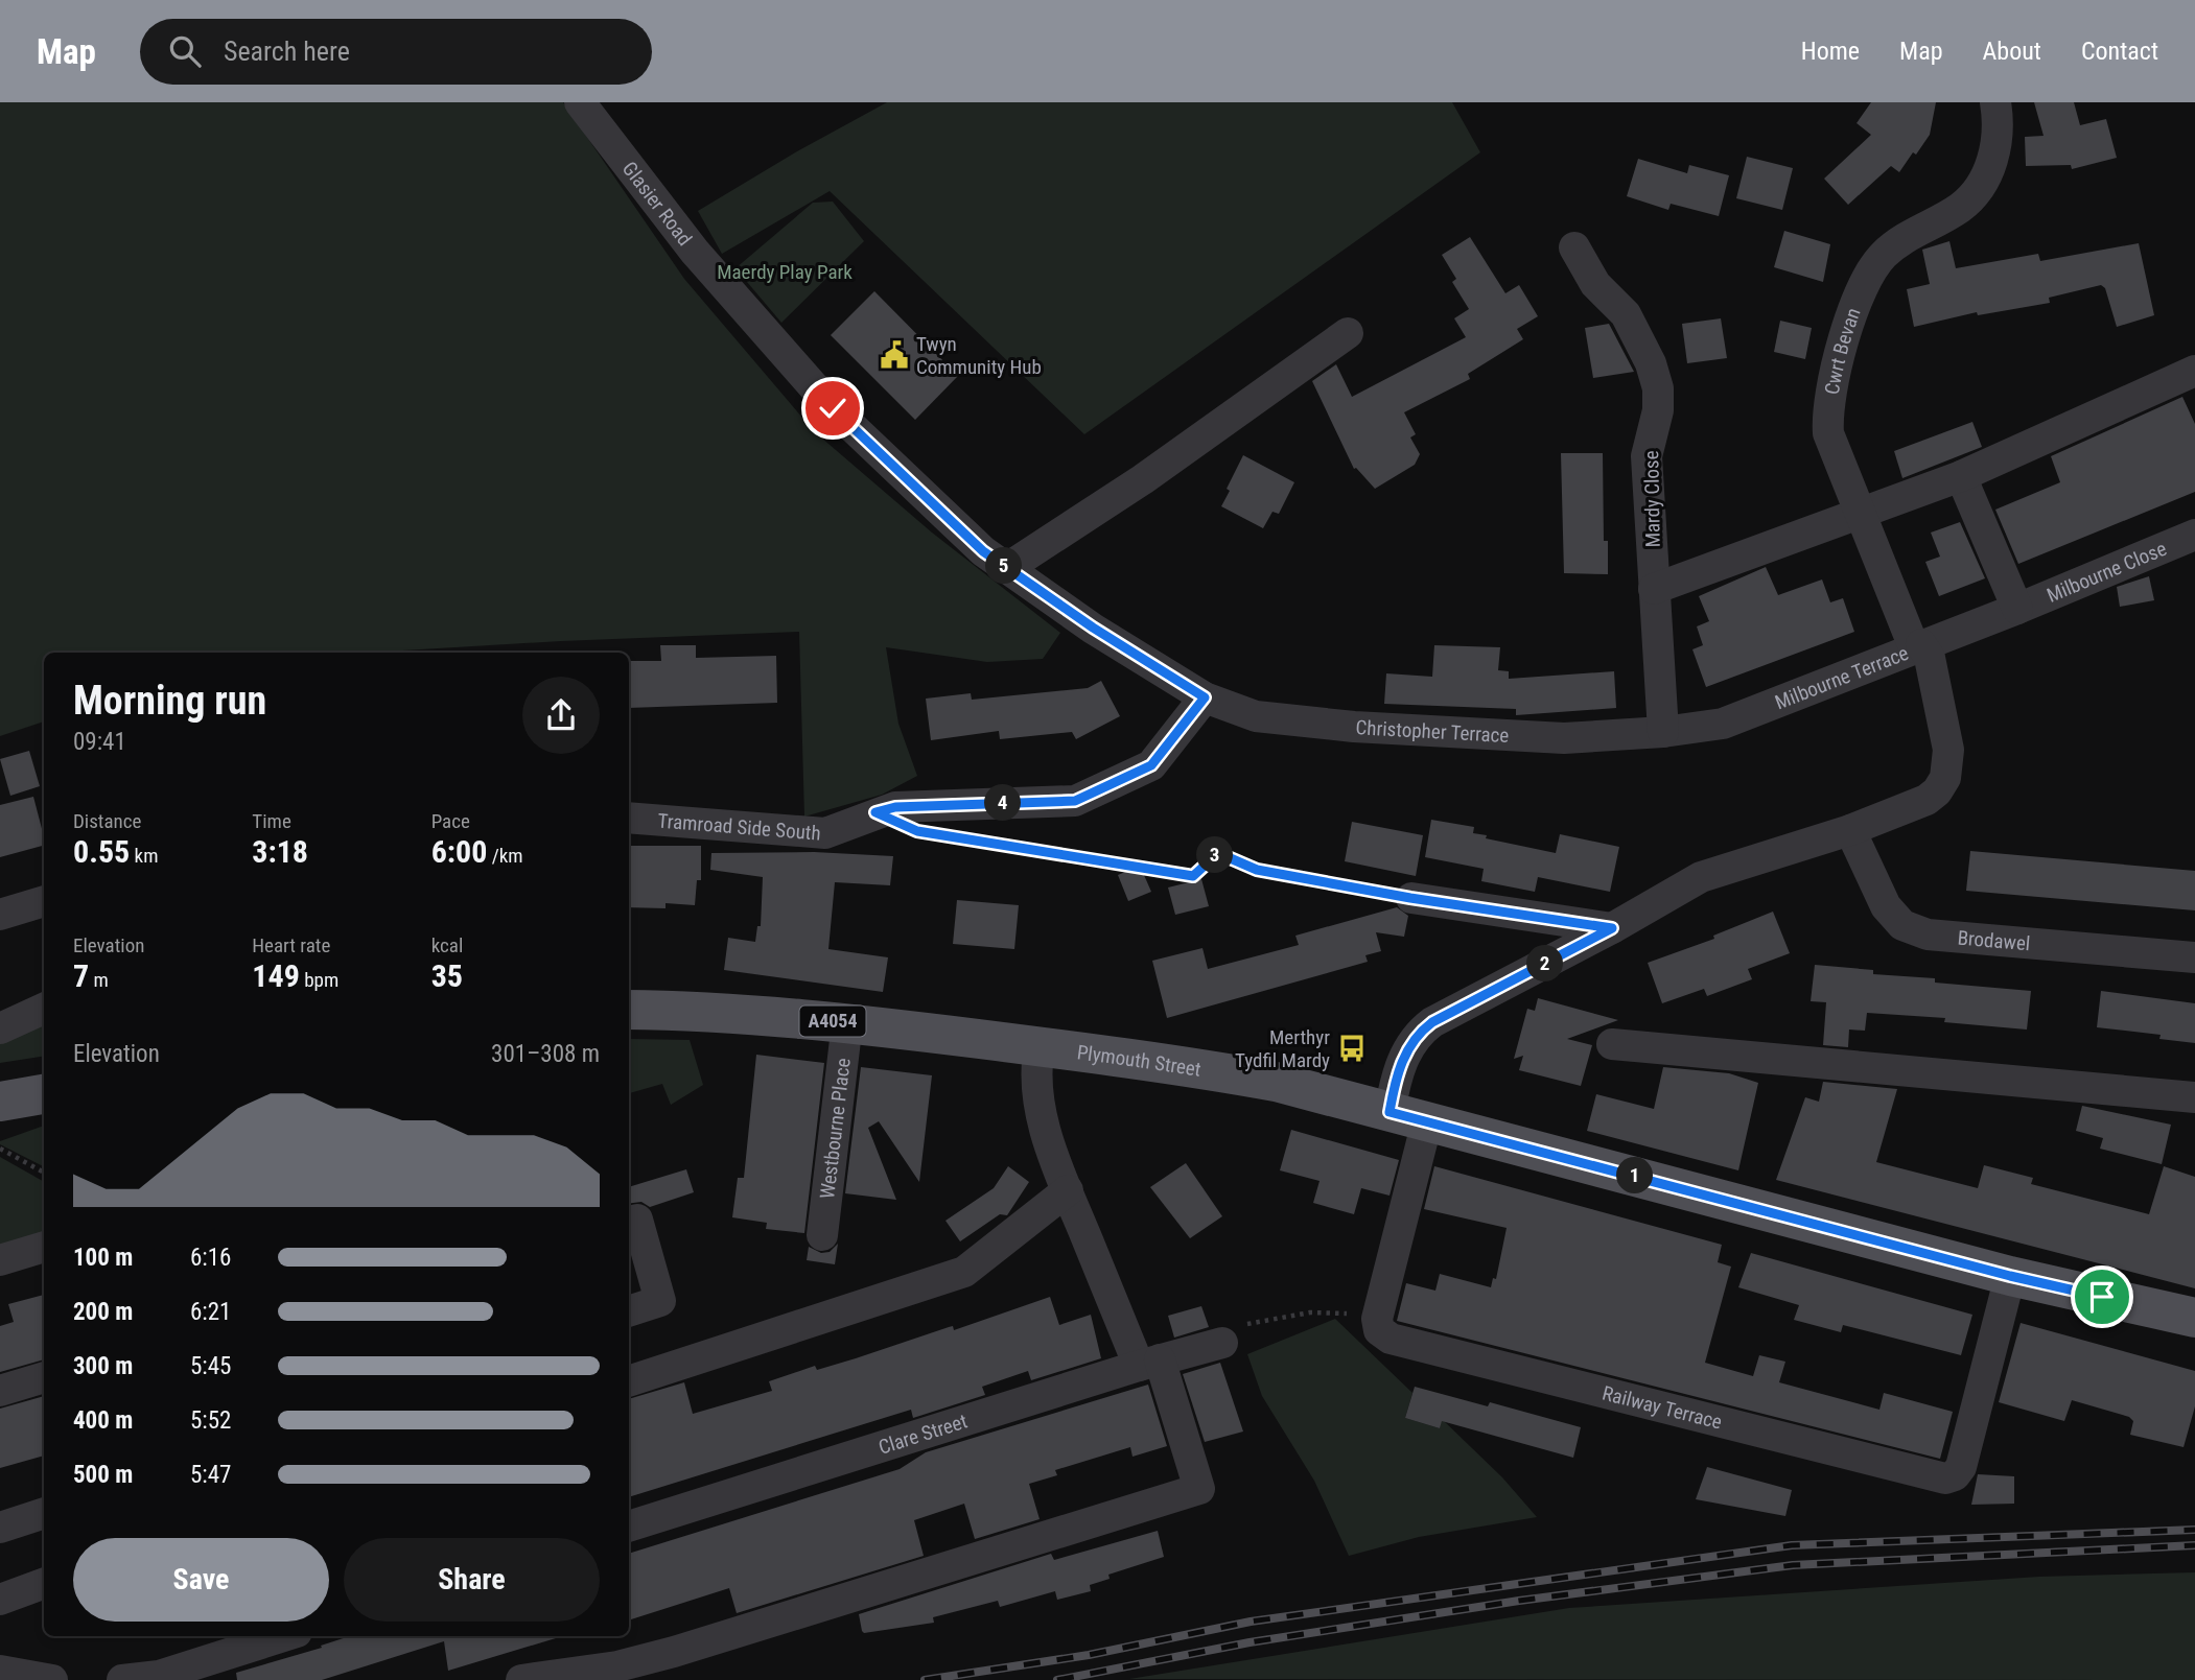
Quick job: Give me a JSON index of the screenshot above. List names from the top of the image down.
{
  "streets": {
    "main road": ["A4054", "Plymouth Street"],
    "street": [
      "Glasier Road",
      "Cwrt Bevan",
      "Mardy Close",
      "Milbourne Close",
      "Milbourne Terrace",
      "Christopher Terrace",
      "Tramroad Side South",
      "Brodawel",
      "Westbourne Place",
      "Railway Terrace",
      "Clare Street"
    ]
  },
  "crossings": [
    ["Glasier Road", "Christopher Terrace"],
    ["Glasier Road", "Tramroad Side South"],
    ["Cwrt Bevan", "Milbourne Terrace"],
    ["Cwrt Bevan", "Brodawel"],
    ["Cwrt Bevan", "Plymouth Street"],
    ["Mardy Close", "Milbourne Terrace"],
    ["Mardy Close", "Christopher Terrace"],
    ["Milbourne Close", "Milbourne Terrace"],
    ["Milbourne Terrace", "Christopher Terrace"],
    ["Christopher Terrace", "Tramroad Side South"],
    ["Plymouth Street", "Westbourne Place"],
    ["Plymouth Street", "Railway Terrace"]
  ],
  "parks": ["Maerdy Play Park"],
  "places": {
    "public building": ["Twyn Community Hub"],
    "bus stop": ["Merthyr Tydfil Mardy"]
  },
  "page": {
    "header": "Map",
    "search": "Search here",
    "nav": [
      "Home",
      "Map",
      "About",
      "Contact"
    ],
    "pins": [
      "5",
      "4",
      "3",
      "2",
      "1"
    ],
    "heading": ["Morning run", "09:41"],
    "stats": [
      ["Distance", "0.55 km"],
      ["Time", "3:18"],
      ["Pace", "6:00 /km"],
      ["Elevation", "7 m"],
      ["Heart rate", "149 bpm"],
      ["kcal", "35"]
    ],
    "chart": ["Elevation", "301–308 m"],
    "list": [
      {
        "name": "100 m",
        "note": "6:16"
      },
      {
        "name": "200 m",
        "note": "6:21"
      },
      {
        "name": "300 m",
        "note": "5:45"
      },
      {
        "name": "400 m",
        "note": "5:52"
      },
      {
        "name": "500 m",
        "note": "5:47"
      }
    ],
    "buttons": ["Save", "Share"]
  }
}
